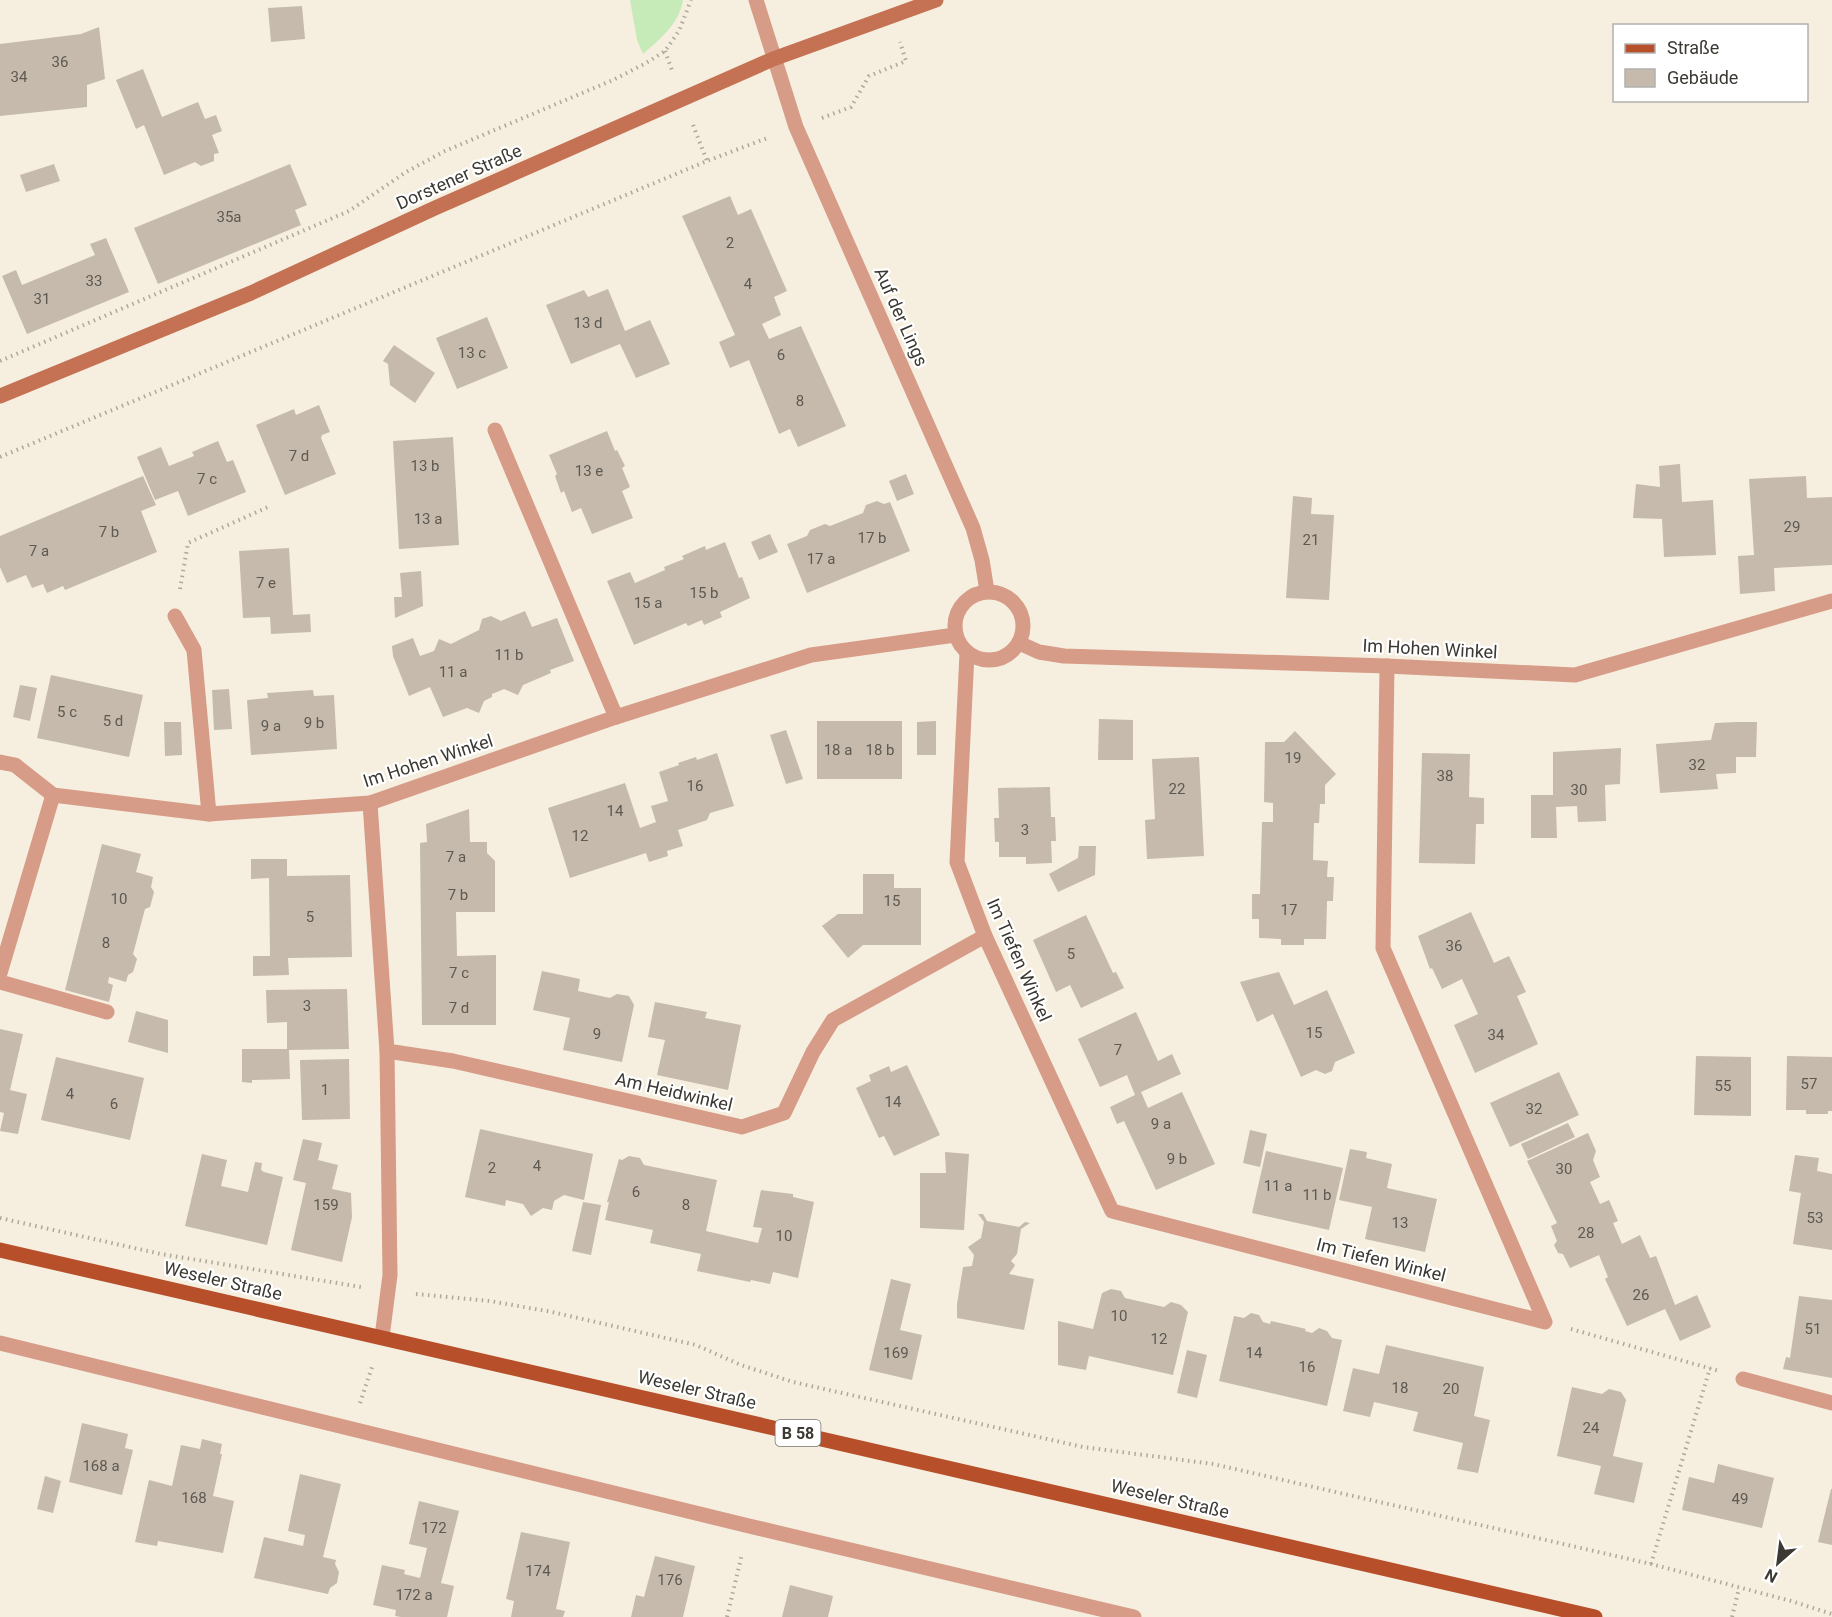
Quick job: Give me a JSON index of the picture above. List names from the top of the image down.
{
  "streets": {
    "main road": ["Dorstener Straße", "Weseler Straße", "B 58"],
    "street": [
      "Auf der Lings",
      "Im Hohen Winkel",
      "Im Tiefen Winkel",
      "Am Heidwinkel"
    ]
  },
  "crossings": [
    ["Dorstener Straße", "Auf der Lings"],
    ["Auf der Lings", "Im Hohen Winkel"],
    ["Auf der Lings", "Im Tiefen Winkel"],
    ["Im Hohen Winkel", "Im Tiefen Winkel"],
    ["Im Tiefen Winkel", "Am Heidwinkel"]
  ],
  "house_numbers": [
    "36",
    "34",
    "35a",
    "2",
    "33",
    "4",
    "31",
    "13 d",
    "13 c",
    "6",
    "8",
    "7 d",
    "13 b",
    "13 e",
    "7 c",
    "13 a",
    "29",
    "7 b",
    "17 b",
    "21",
    "7 a",
    "17 a",
    "7 e",
    "15 b",
    "15 a",
    "11 b",
    "11 a",
    "5 c",
    "5 d",
    "9 b",
    "9 a",
    "18 a",
    "18 b",
    "19",
    "32",
    "38",
    "16",
    "22",
    "30",
    "14",
    "3",
    "12",
    "7 a",
    "7 b",
    "10",
    "15",
    "17",
    "5",
    "8",
    "36",
    "5",
    "7 c",
    "3",
    "7 d",
    "15",
    "9",
    "34",
    "7",
    "57",
    "55",
    "1",
    "4",
    "14",
    "6",
    "32",
    "9 a",
    "9 b",
    "4",
    "2",
    "30",
    "11 a",
    "6",
    "11 b",
    "159",
    "8",
    "53",
    "13",
    "28",
    "10",
    "26",
    "10",
    "51",
    "12",
    "169",
    "14",
    "16",
    "18",
    "20",
    "24",
    "168 a",
    "168",
    "49",
    "172",
    "174",
    "176",
    "172 a"
  ],
  "legend": ["Straße", "Gebäude"],
  "north": "bottom left"
}
